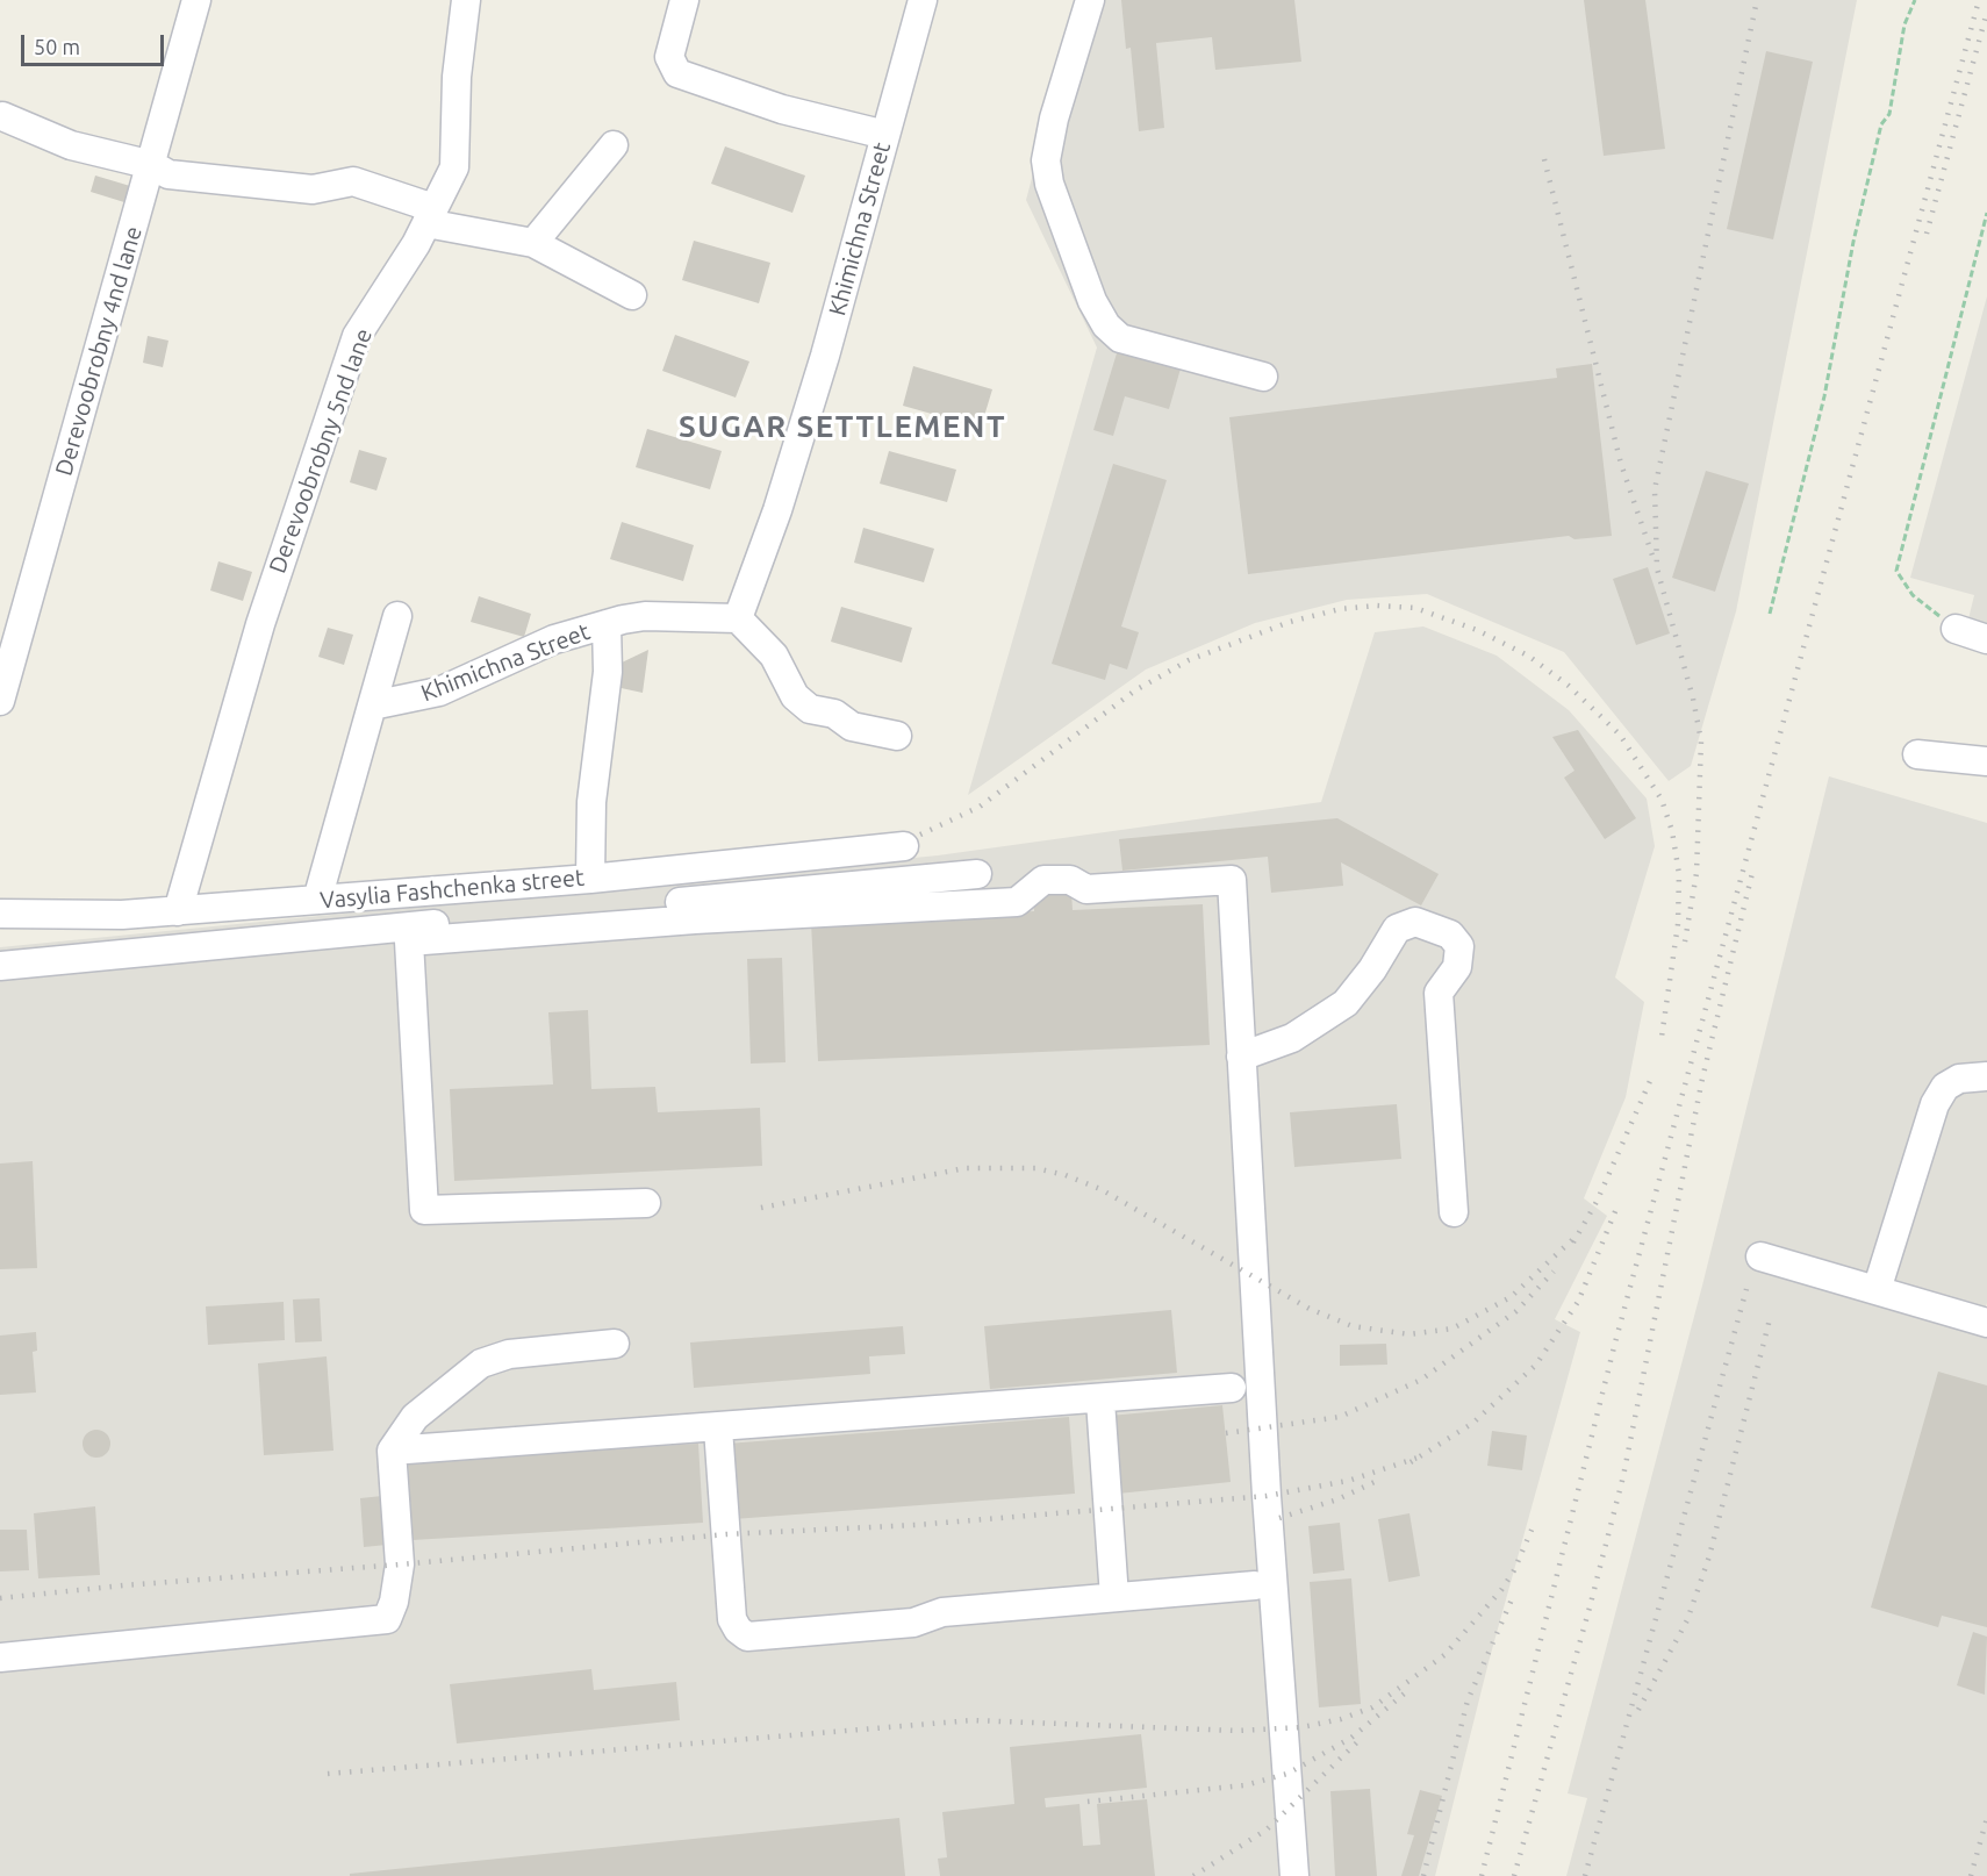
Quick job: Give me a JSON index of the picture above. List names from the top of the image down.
{
  "streets": {
    "street": [
      "Khimichna Street",
      "Derevoobrobny 4nd lane",
      "Derevoobrobny 5nd lane",
      "Vasylia Fashchenka street"
    ]
  },
  "crossings": [
    ["Derevoobrobny 5nd lane", "Vasylia Fashchenka street"]
  ],
  "districts": ["SUGAR SETTLEMENT"],
  "scale_bar": "50 m"
}
